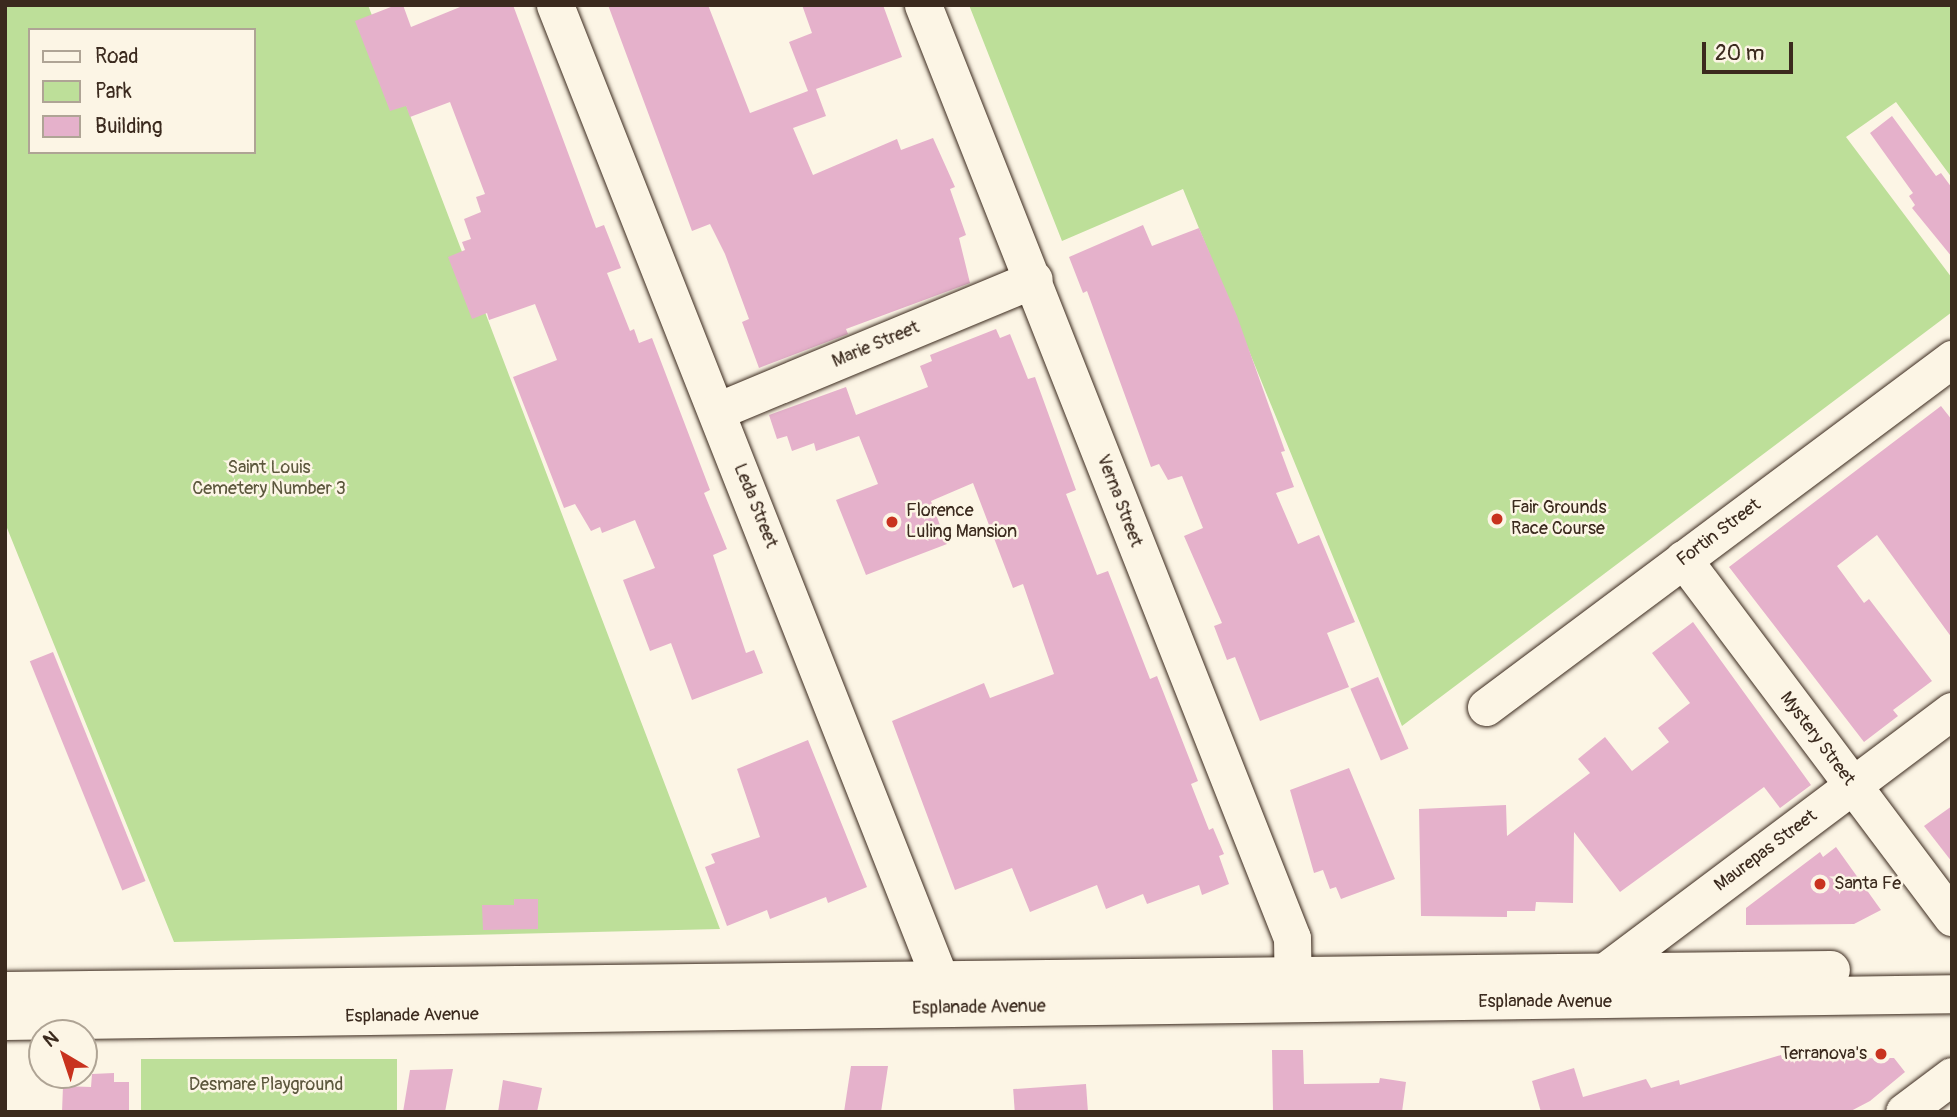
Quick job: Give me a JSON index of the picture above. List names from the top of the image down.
{
  "streets": {
    "street": [
      "Marie Street",
      "Verna Street",
      "Leda Street",
      "Fortin Street",
      "Mystery Street",
      "Maurepas Street",
      "Esplanade Avenue"
    ]
  },
  "crossings": [
    ["Marie Street", "Verna Street"],
    ["Marie Street", "Leda Street"],
    ["Verna Street", "Esplanade Avenue"],
    ["Leda Street", "Esplanade Avenue"],
    ["Fortin Street", "Mystery Street"],
    ["Mystery Street", "Maurepas Street"],
    ["Maurepas Street", "Esplanade Avenue"]
  ],
  "parks": ["Saint Louis Cemetery Number 3", "Desmare Playground"],
  "places": [
    "Fair Grounds Race Course",
    "Florence Luling Mansion",
    "Santa Fe",
    "Terranova's"
  ],
  "legend": ["Road", "Park", "Building"],
  "scale_bar": "20 m",
  "north": "top left"
}
